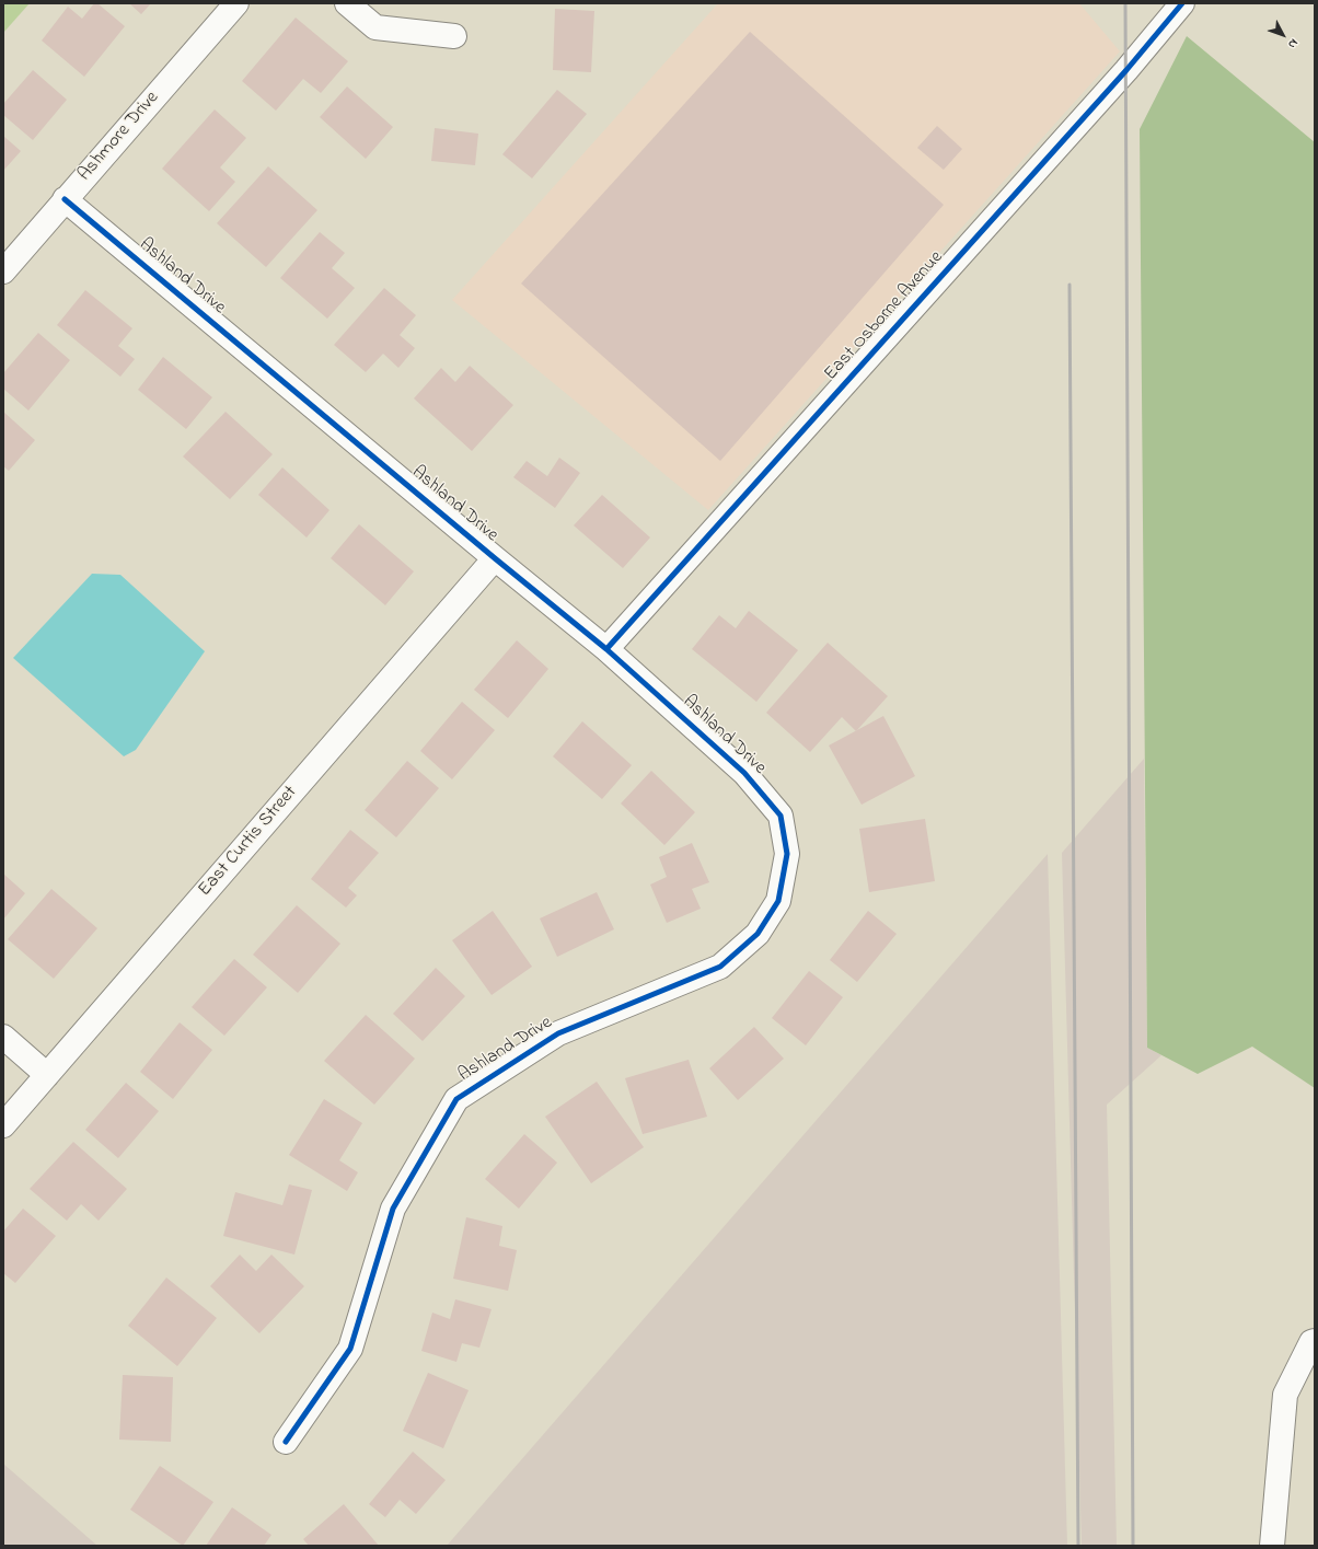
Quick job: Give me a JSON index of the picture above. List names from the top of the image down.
{
  "streets": {
    "street": [
      "Ashmore Drive",
      "Ashland Drive",
      "East Osborne Avenue",
      "East Curtis Street"
    ]
  },
  "crossings": [
    ["Ashmore Drive", "Ashland Drive"],
    ["Ashland Drive", "East Osborne Avenue"],
    ["Ashland Drive", "East Curtis Street"]
  ],
  "north": "bottom right"
}
